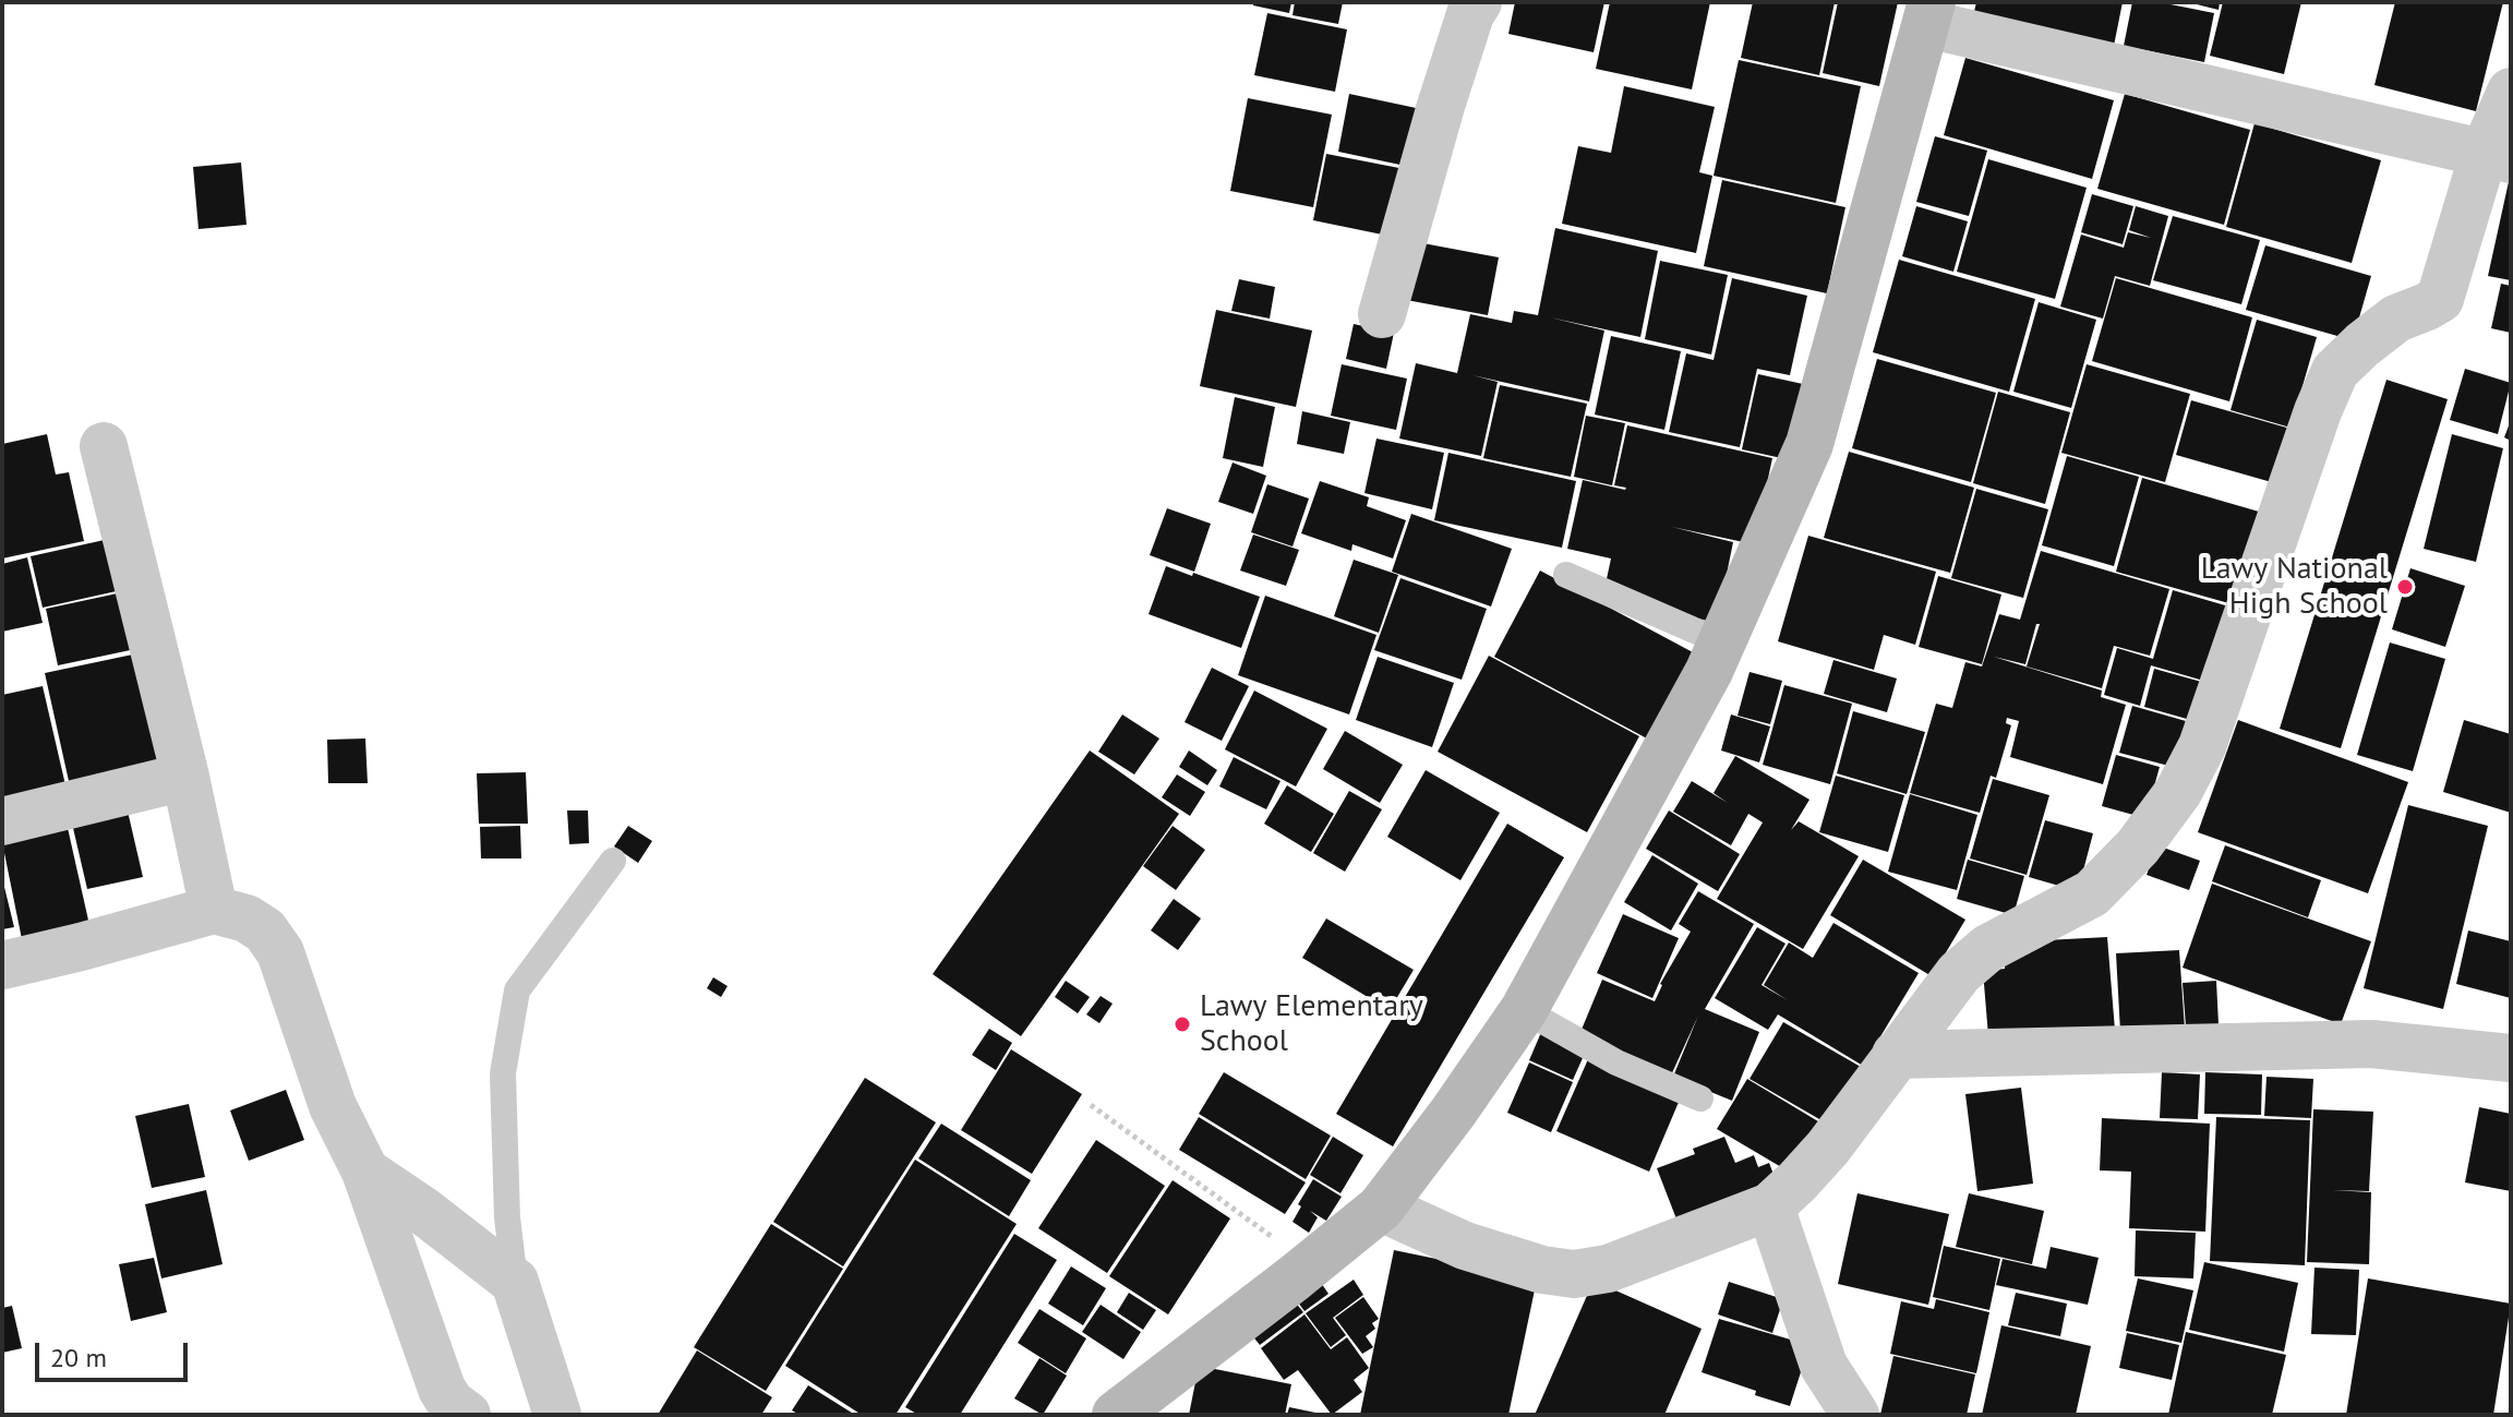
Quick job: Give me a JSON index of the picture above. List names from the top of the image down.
{
  "places": ["Lawy National High School", "Lawy Elementary School"],
  "scale_bar": "20 m"
}
